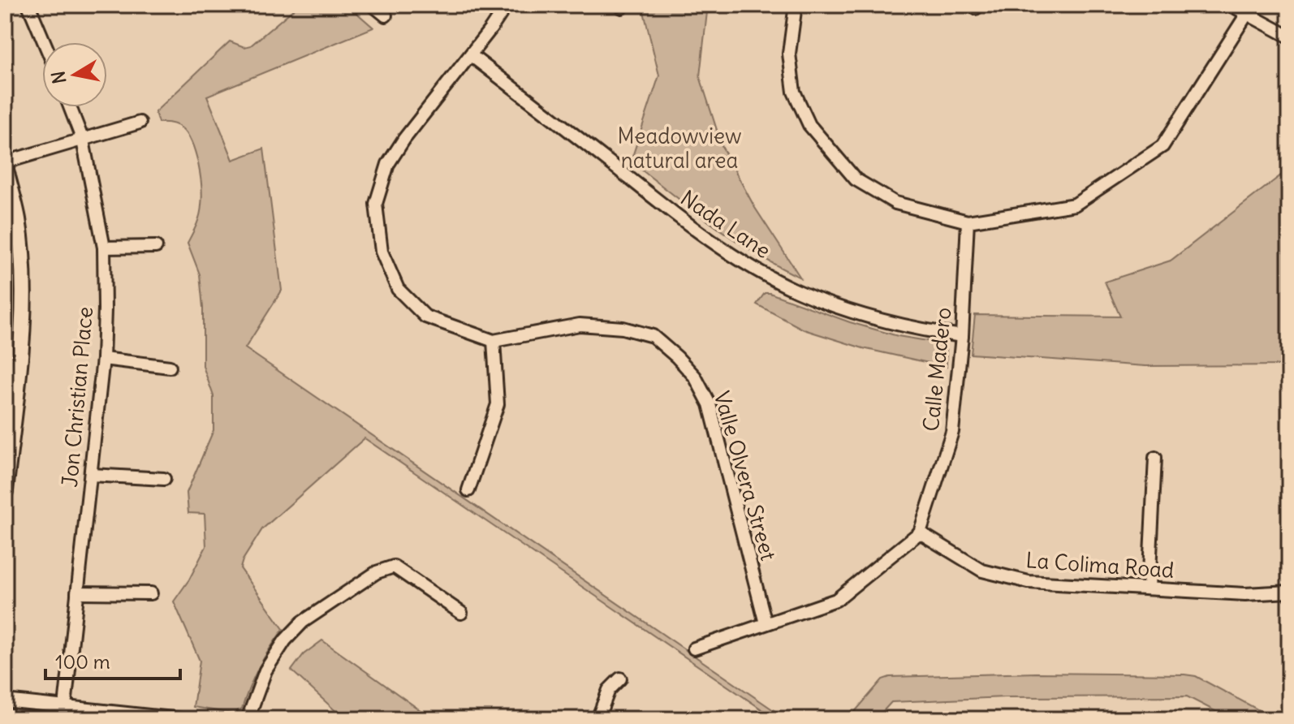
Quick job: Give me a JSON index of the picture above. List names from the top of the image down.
{
  "streets": {
    "street": [
      "Nada Lane",
      "Calle Madero",
      "Jon Christian Place",
      "Valle Olvera Street",
      "La Colima Road"
    ]
  },
  "crossings": [
    ["Nada Lane", "Calle Madero"],
    ["Calle Madero", "La Colima Road"]
  ],
  "parks": ["Meadowview natural area"],
  "scale_bar": "100 m",
  "north": "left"
}
